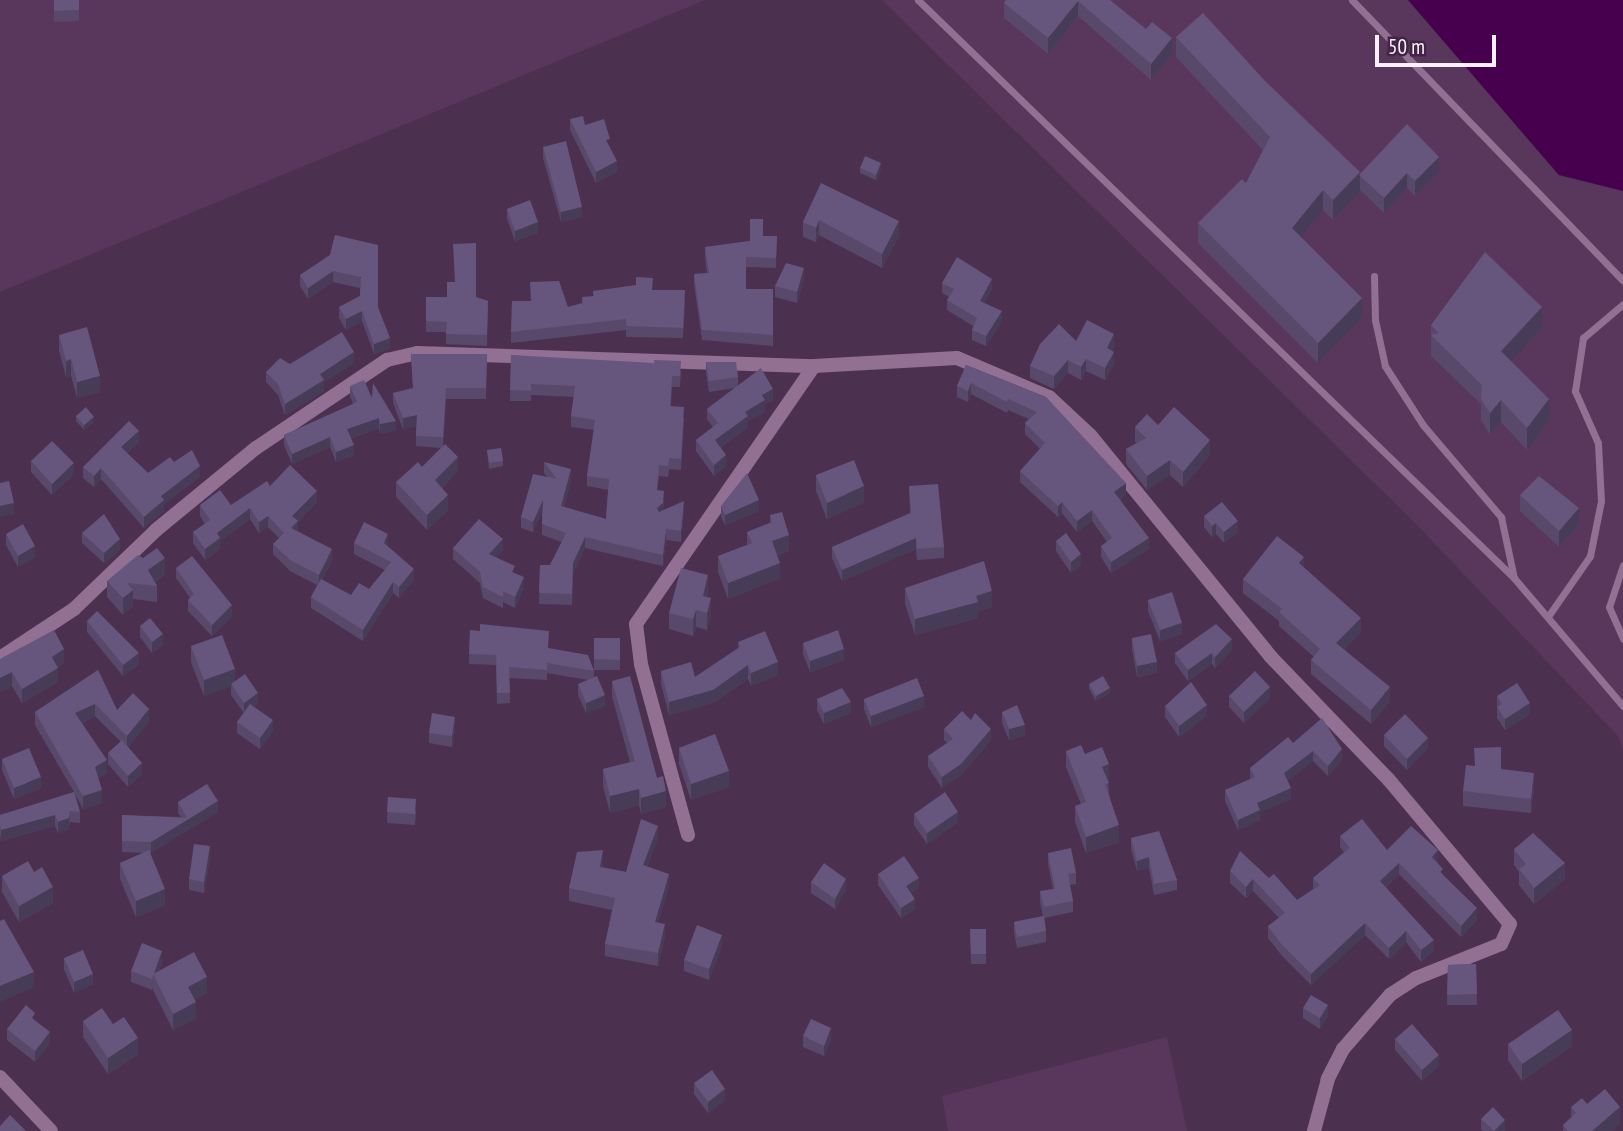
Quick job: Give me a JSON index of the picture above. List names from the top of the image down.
{
  "scale_bar": "50 m"
}
